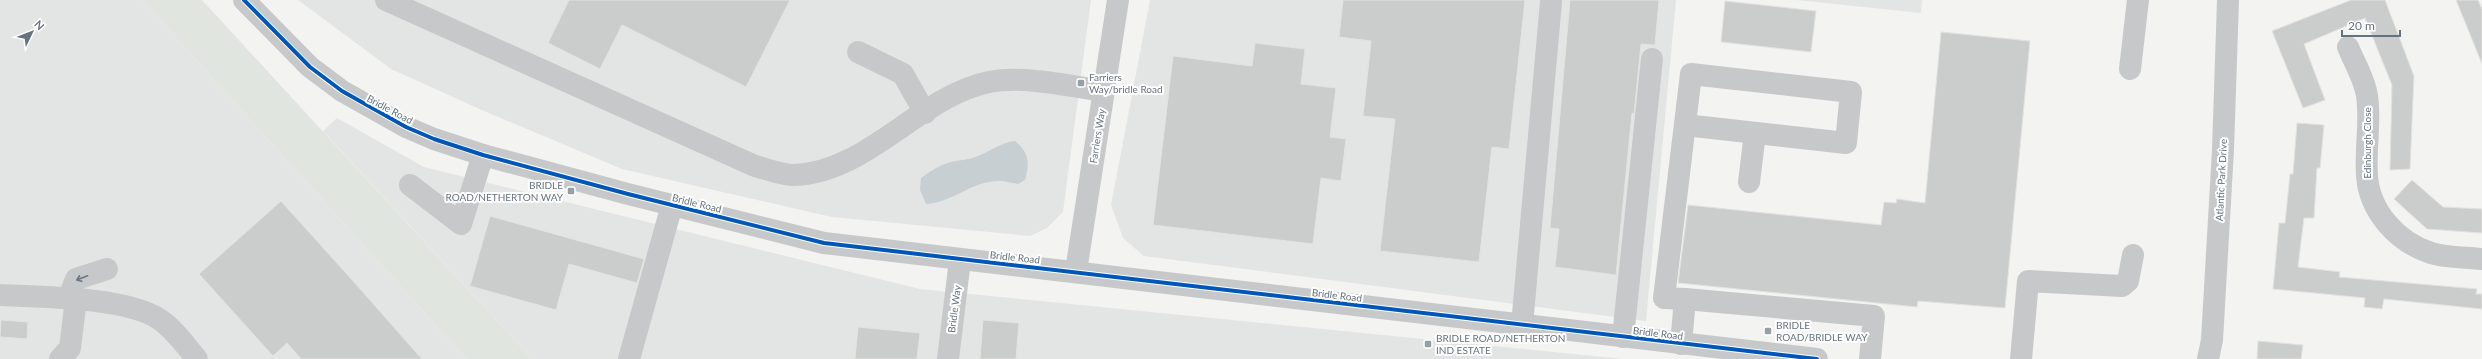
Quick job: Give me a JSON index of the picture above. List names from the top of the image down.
{
  "streets": {
    "street": [
      "Bridle Road",
      "Farriers Way",
      "Edinburgh Close",
      "Atlantic Park Drive",
      "Bridle Way"
    ]
  },
  "crossings": [
    ["Bridle Road", "Farriers Way"],
    ["Bridle Road", "Bridle Way"]
  ],
  "places": {
    "transit": [
      "Farriers Way/bridle Road",
      "BRIDLE ROAD/NETHERTON WAY",
      "BRIDLE ROAD/BRIDLE WAY",
      "BRIDLE ROAD/NETHERTON IND ESTATE"
    ]
  },
  "scale_bar": "20 m",
  "north": "top right"
}
